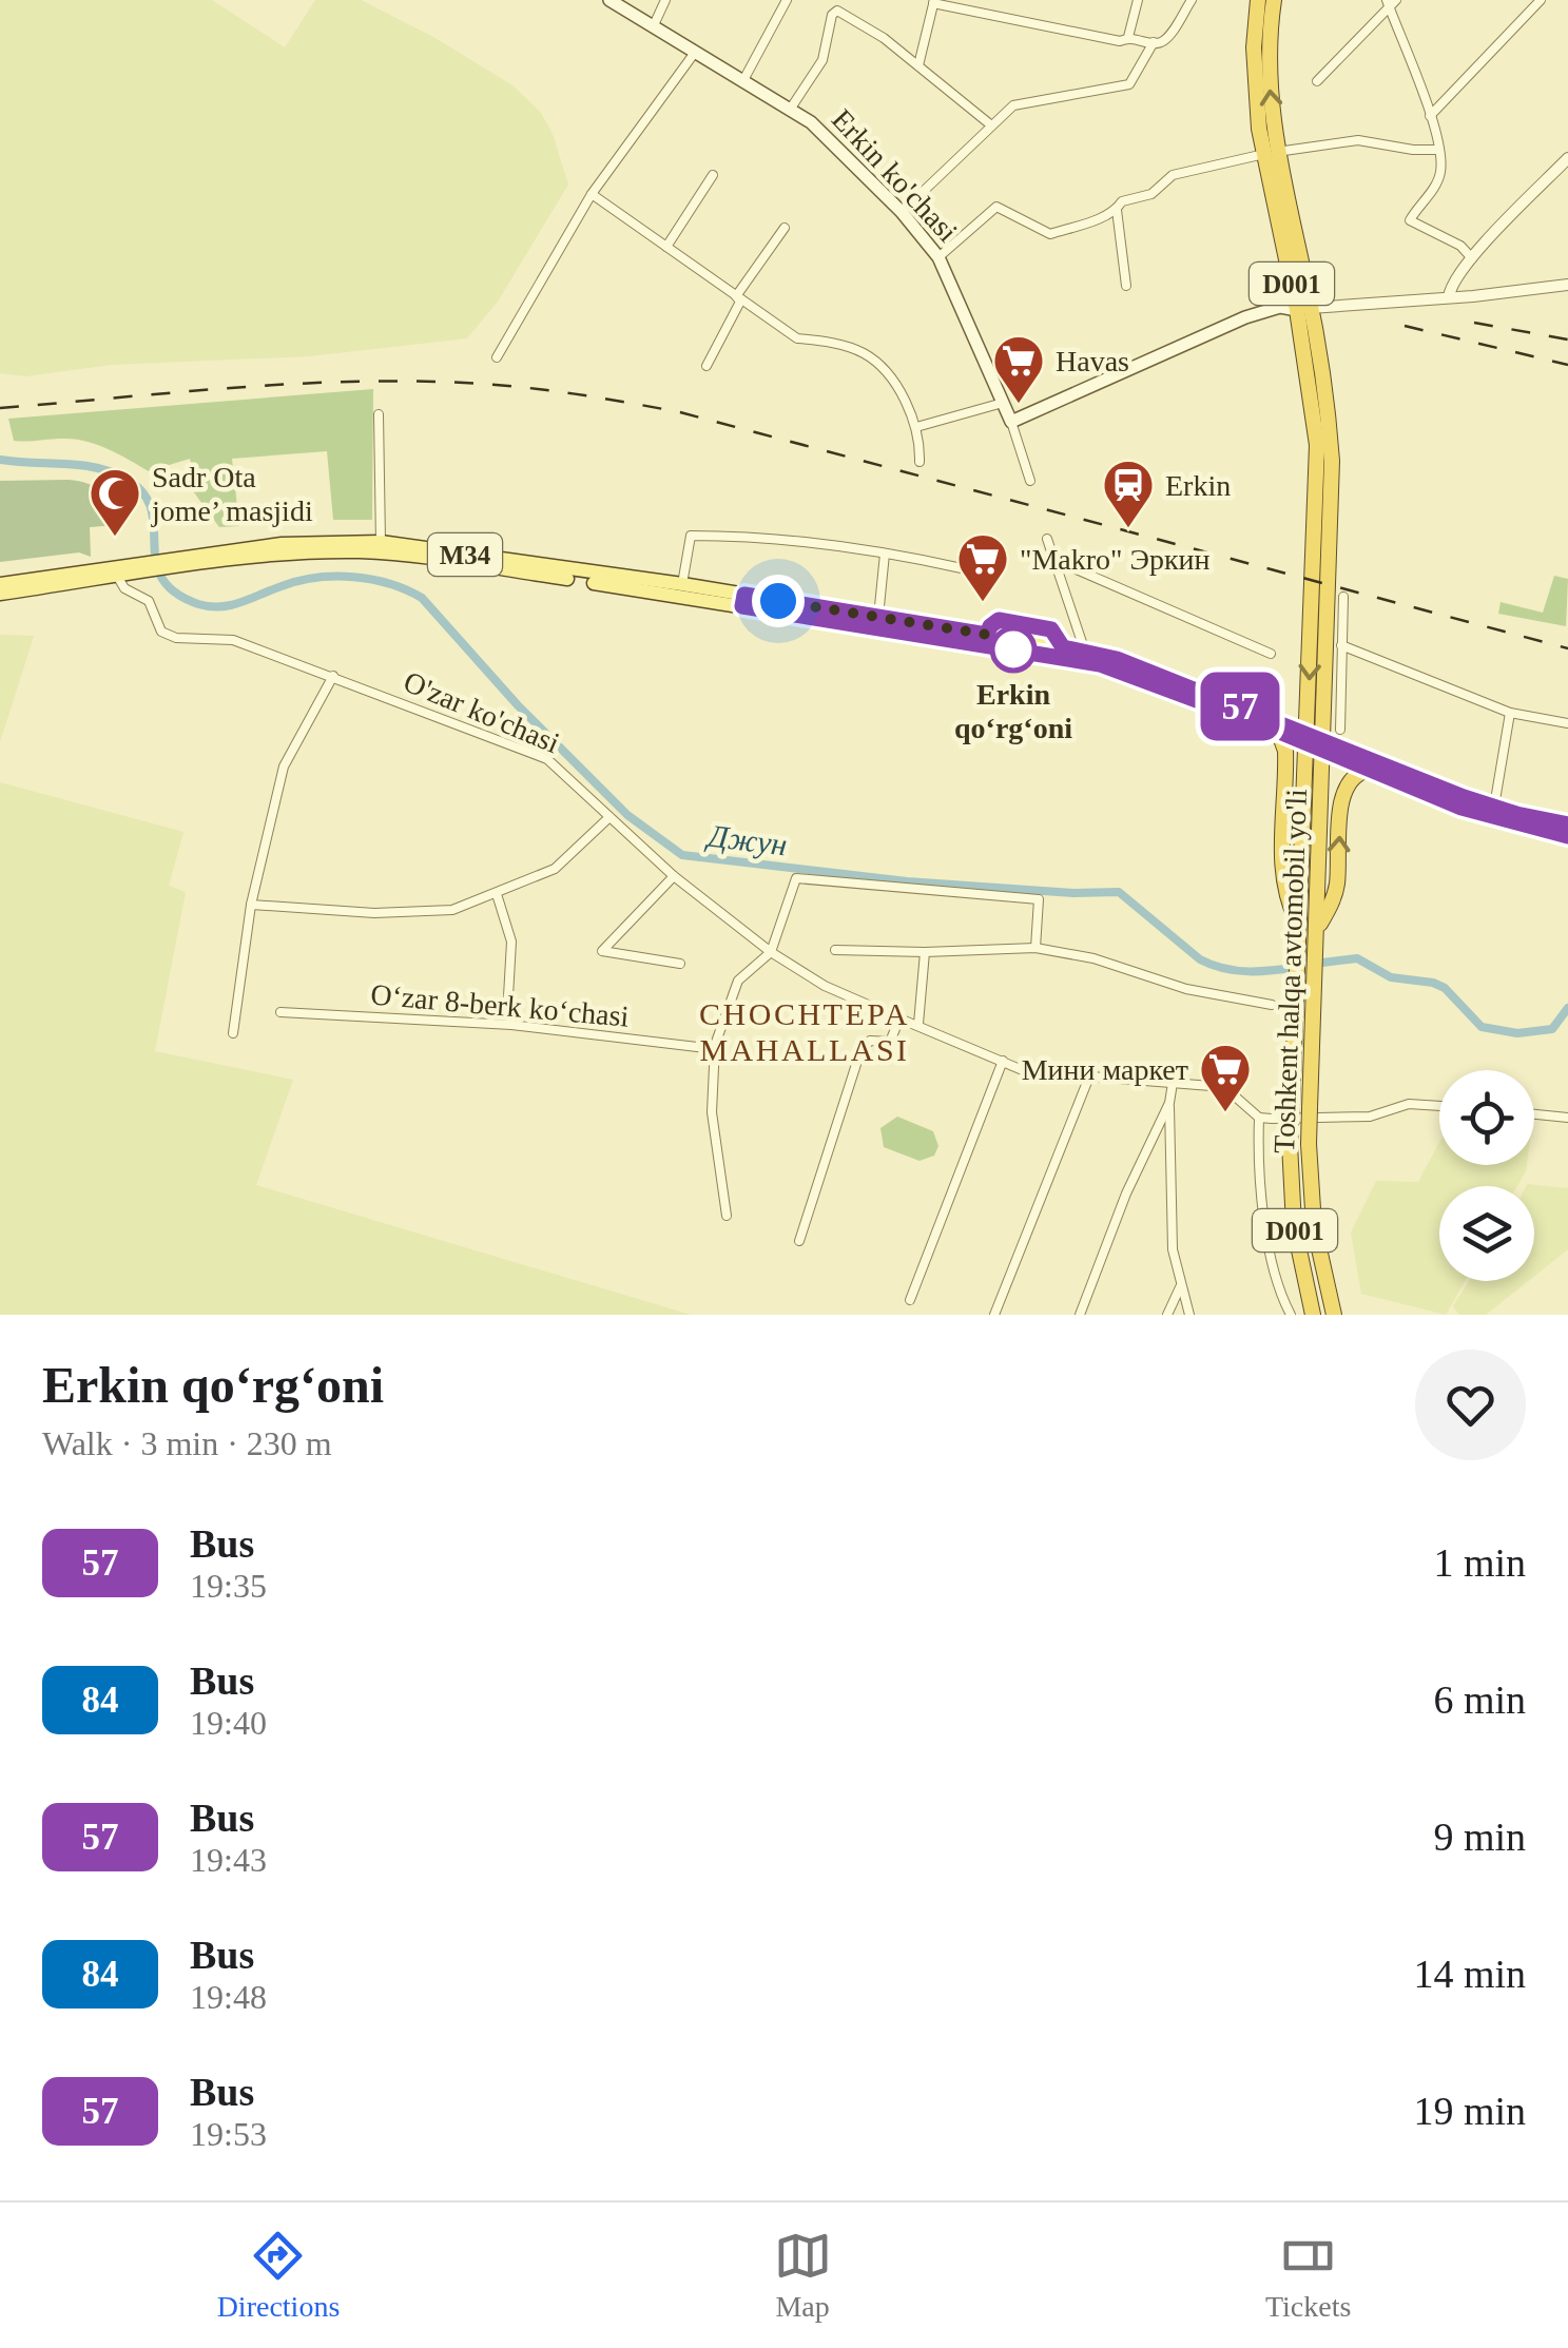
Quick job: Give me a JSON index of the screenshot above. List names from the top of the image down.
{
  "streets": {
    "highway": ["D001", "Toshkent halqa avtomobil yo'li"],
    "main road": ["Erkin ko'chasi", "M34"],
    "street": ["O'zar ko'chasi", "Oʻzar 8-berk koʻchasi"]
  },
  "crossings": [
    ["M34", "O'zar ko'chasi"]
  ],
  "districts": ["CHOCHTEPA MAHALLASI"],
  "water": ["Джун"],
  "places": {
    "supermarket": ["Havas", "\"Makro\" Эркин", "Мини маркет"],
    "station": ["Erkin"],
    "mosque": ["Sadr Ota jome’ masjidi"],
    "other": ["Erkin qoʻrgʻoni"]
  },
  "lines": ["bus line 57"],
  "page": {
    "on_map": "57",
    "heading": ["Erkin qoʻrgʻoni", "Walk · 3 min · 230 m"],
    "list": [
      {
        "mark": "57",
        "name": "Bus",
        "note": "19:35",
        "value": "1 min"
      },
      {
        "mark": "84",
        "name": "Bus",
        "note": "19:40",
        "value": "6 min"
      },
      {
        "mark": "57",
        "name": "Bus",
        "note": "19:43",
        "value": "9 min"
      },
      {
        "mark": "84",
        "name": "Bus",
        "note": "19:48",
        "value": "14 min"
      },
      {
        "mark": "57",
        "name": "Bus",
        "note": "19:53",
        "value": "19 min"
      }
    ],
    "tabs": ["Directions", "Map", "Tickets"]
  }
}
